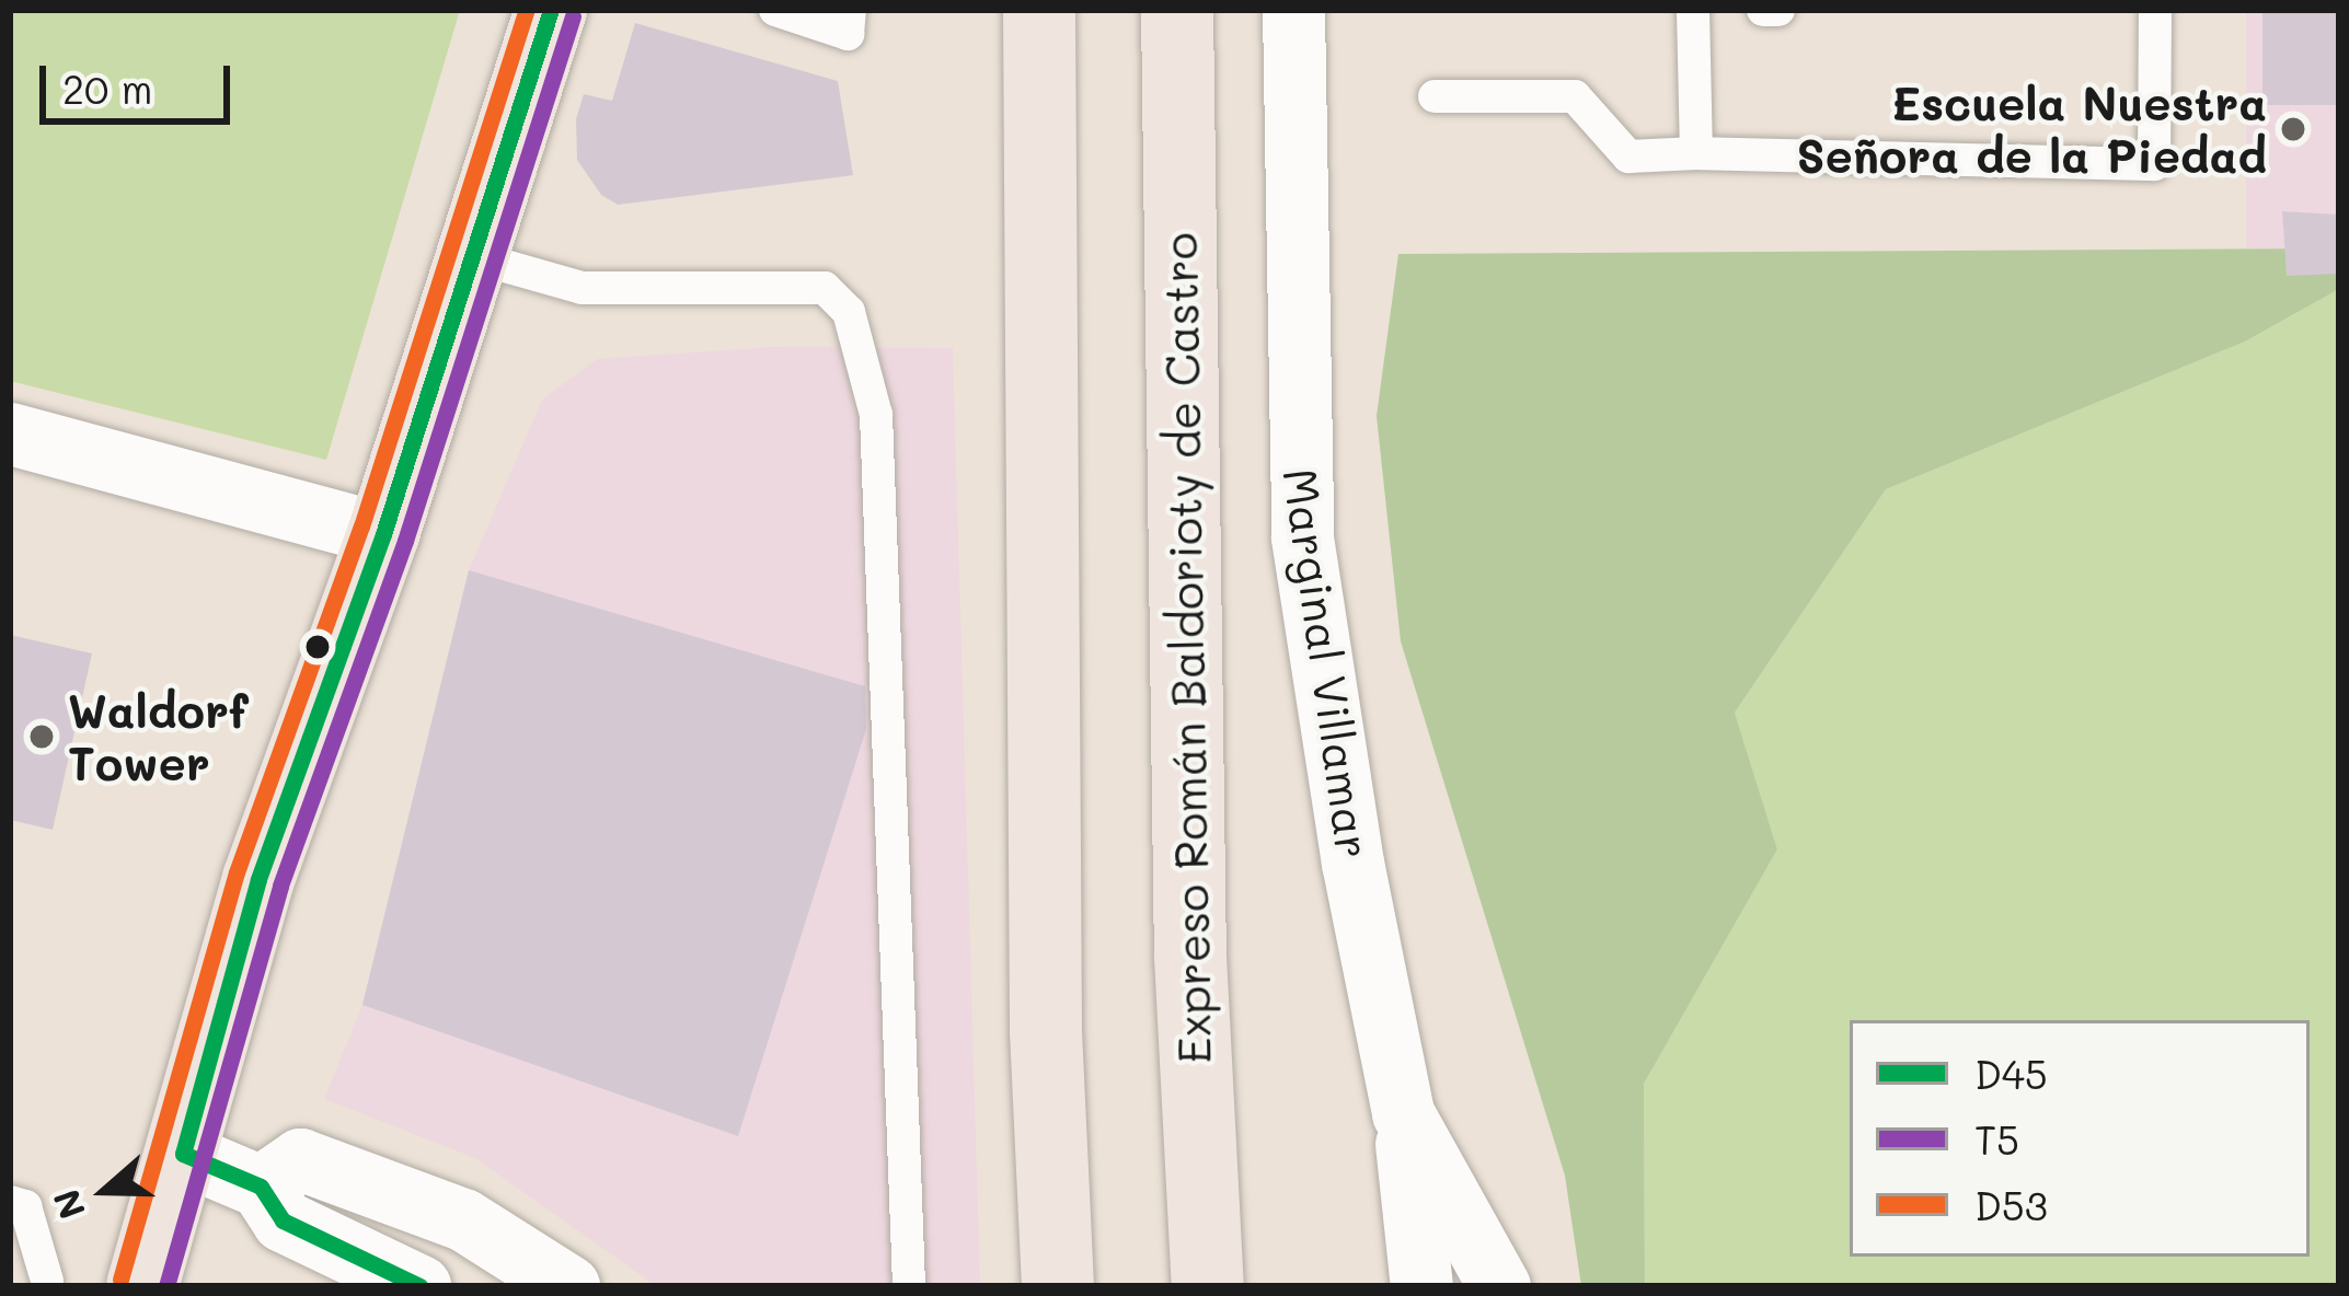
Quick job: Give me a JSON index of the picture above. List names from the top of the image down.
{
  "streets": {
    "main road": ["Expreso Román Baldorioty de Castro"],
    "street": ["Marginal Villamar"]
  },
  "places": ["Escuela Nuestra Señora de la Piedad", "Waldorf Tower"],
  "lines": ["transit line D45", "transit line D53", "transit line T5"],
  "legend": ["D45", "T5", "D53"],
  "scale_bar": "20 m",
  "north": "left"
}
